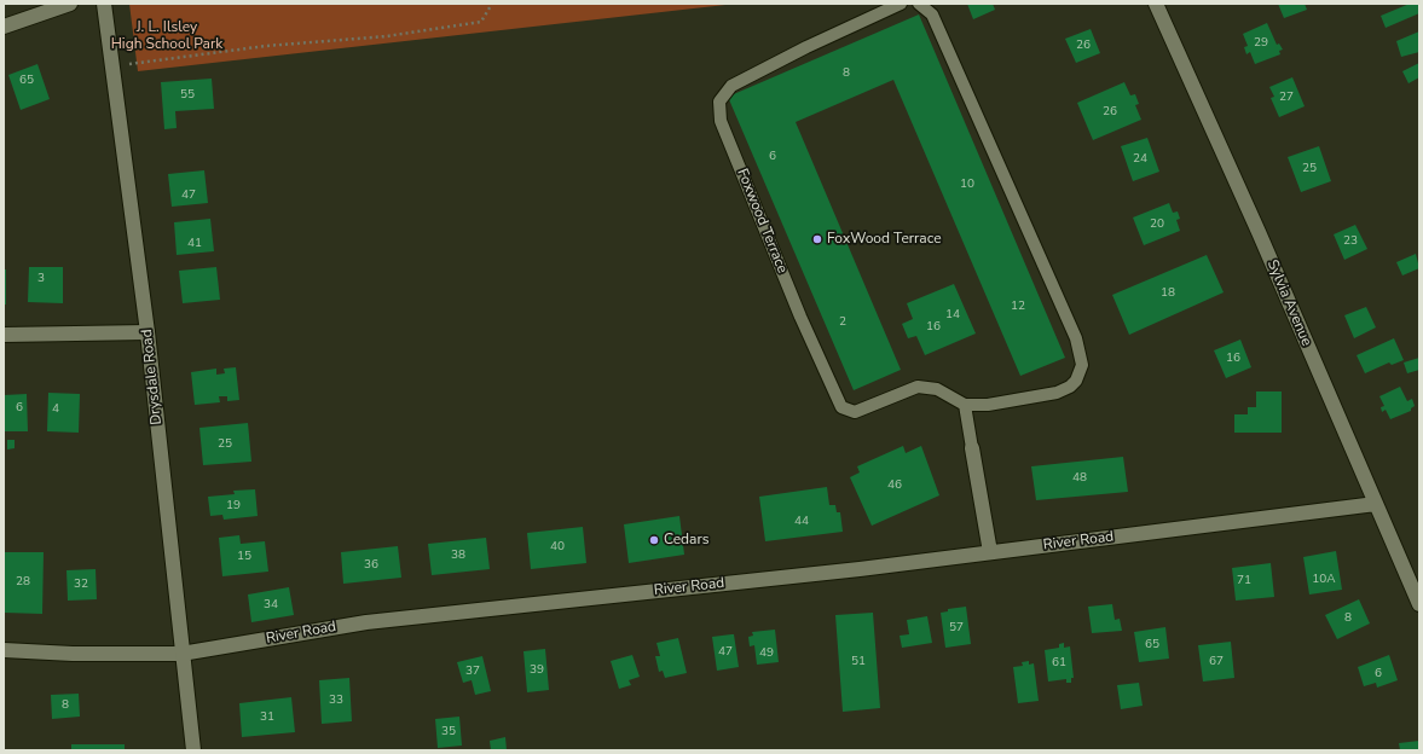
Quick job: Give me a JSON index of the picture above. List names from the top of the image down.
{
  "streets": {
    "street": ["Sylvia Avenue", "Drysdale Road", "River Road"],
    "lane": ["Foxwood Terrace"]
  },
  "crossings": [
    ["Sylvia Avenue", "River Road"],
    ["Drysdale Road", "River Road"]
  ],
  "parks": ["J. L. Ilsley High School Park"],
  "places": ["FoxWood Terrace", "Cedars"],
  "house_numbers": [
    "29",
    "26",
    "8",
    "65",
    "55",
    "27",
    "26",
    "6",
    "24",
    "25",
    "10",
    "47",
    "20",
    "23",
    "41",
    "3",
    "18",
    "12",
    "14",
    "2",
    "16",
    "16",
    "6",
    "4",
    "25",
    "48",
    "46",
    "19",
    "44",
    "40",
    "38",
    "15",
    "36",
    "10A",
    "71",
    "28",
    "32",
    "34",
    "8",
    "57",
    "65",
    "47",
    "49",
    "51",
    "67",
    "61",
    "39",
    "37",
    "6",
    "33",
    "8",
    "31",
    "35"
  ]
}
